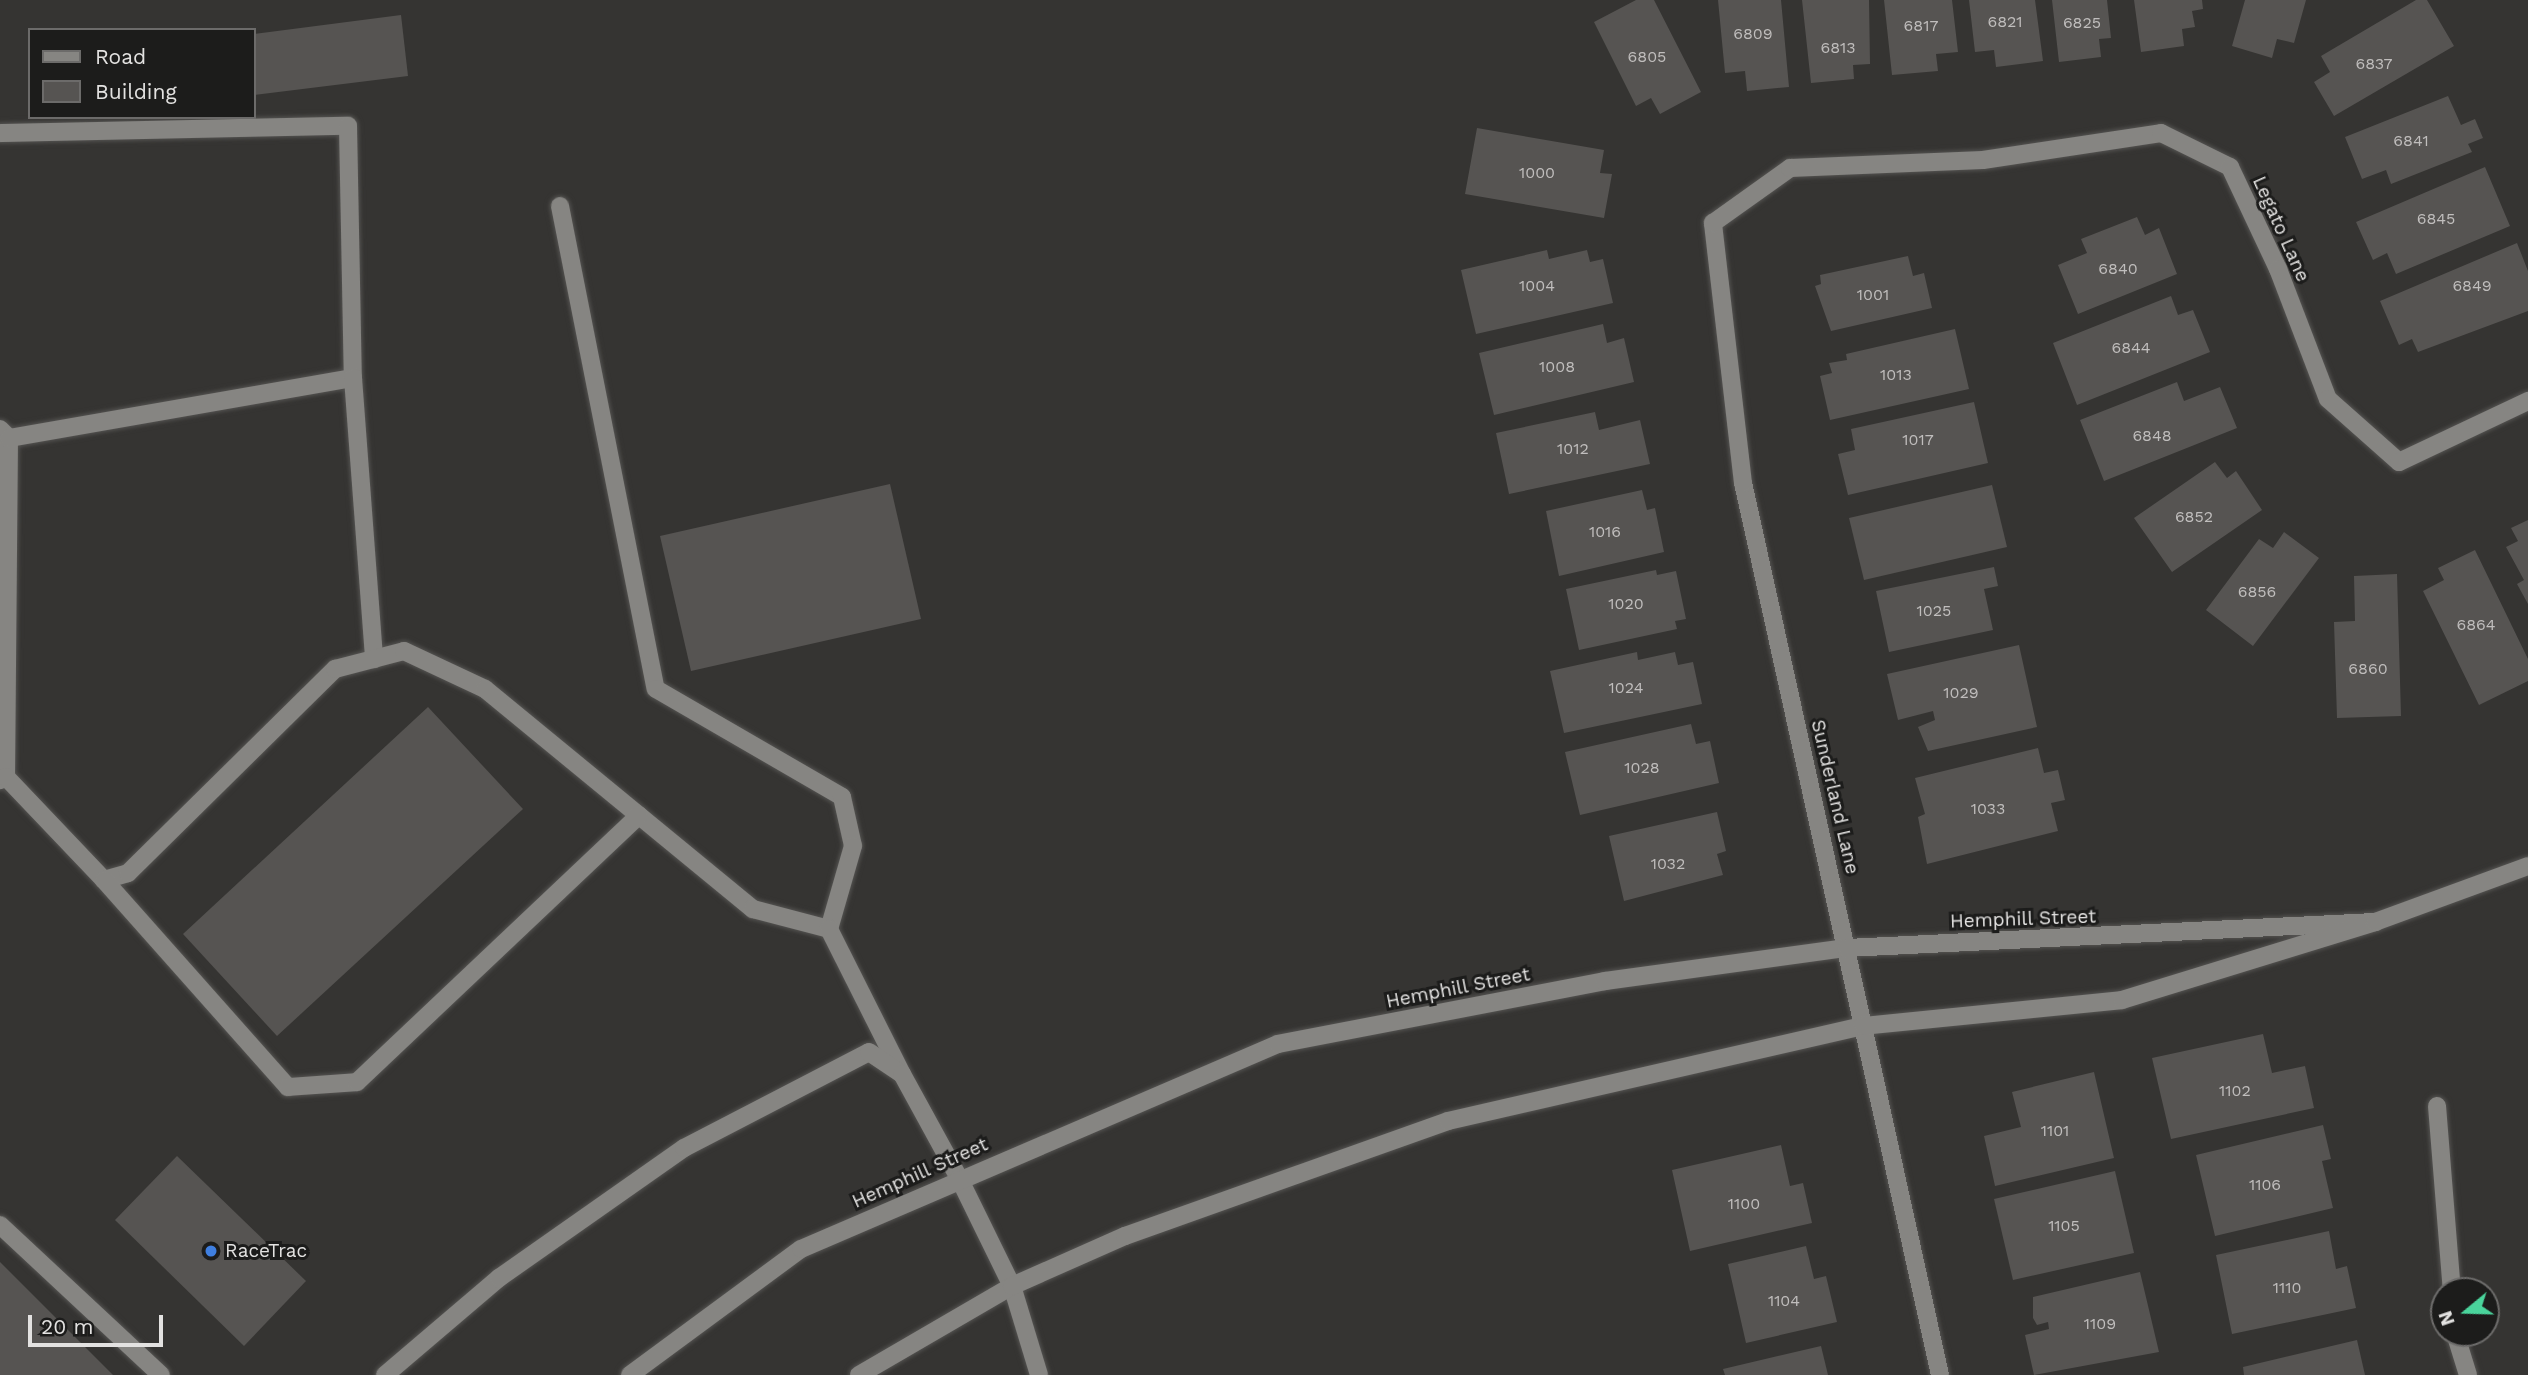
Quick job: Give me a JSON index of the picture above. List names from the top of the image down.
{
  "streets": {
    "street": ["Legato Lane", "Sunderland Lane", "Hemphill Street"]
  },
  "crossings": [
    ["Legato Lane", "Sunderland Lane"],
    ["Sunderland Lane", "Hemphill Street"]
  ],
  "places": ["RaceTrac"],
  "house_numbers": [
    "6821",
    "6825",
    "6817",
    "6809",
    "6813",
    "6805",
    "6837",
    "6841",
    "1000",
    "6845",
    "6840",
    "1004",
    "6849",
    "1001",
    "6844",
    "1008",
    "1013",
    "6848",
    "1017",
    "1012",
    "6852",
    "1016",
    "6856",
    "1020",
    "1025",
    "6864",
    "6860",
    "1024",
    "1029",
    "1028",
    "1033",
    "1032",
    "1102",
    "1101",
    "1106",
    "1100",
    "1105",
    "1110",
    "1104",
    "1109"
  ],
  "legend": ["Road", "Building"],
  "scale_bar": "20 m",
  "north": "left"
}
